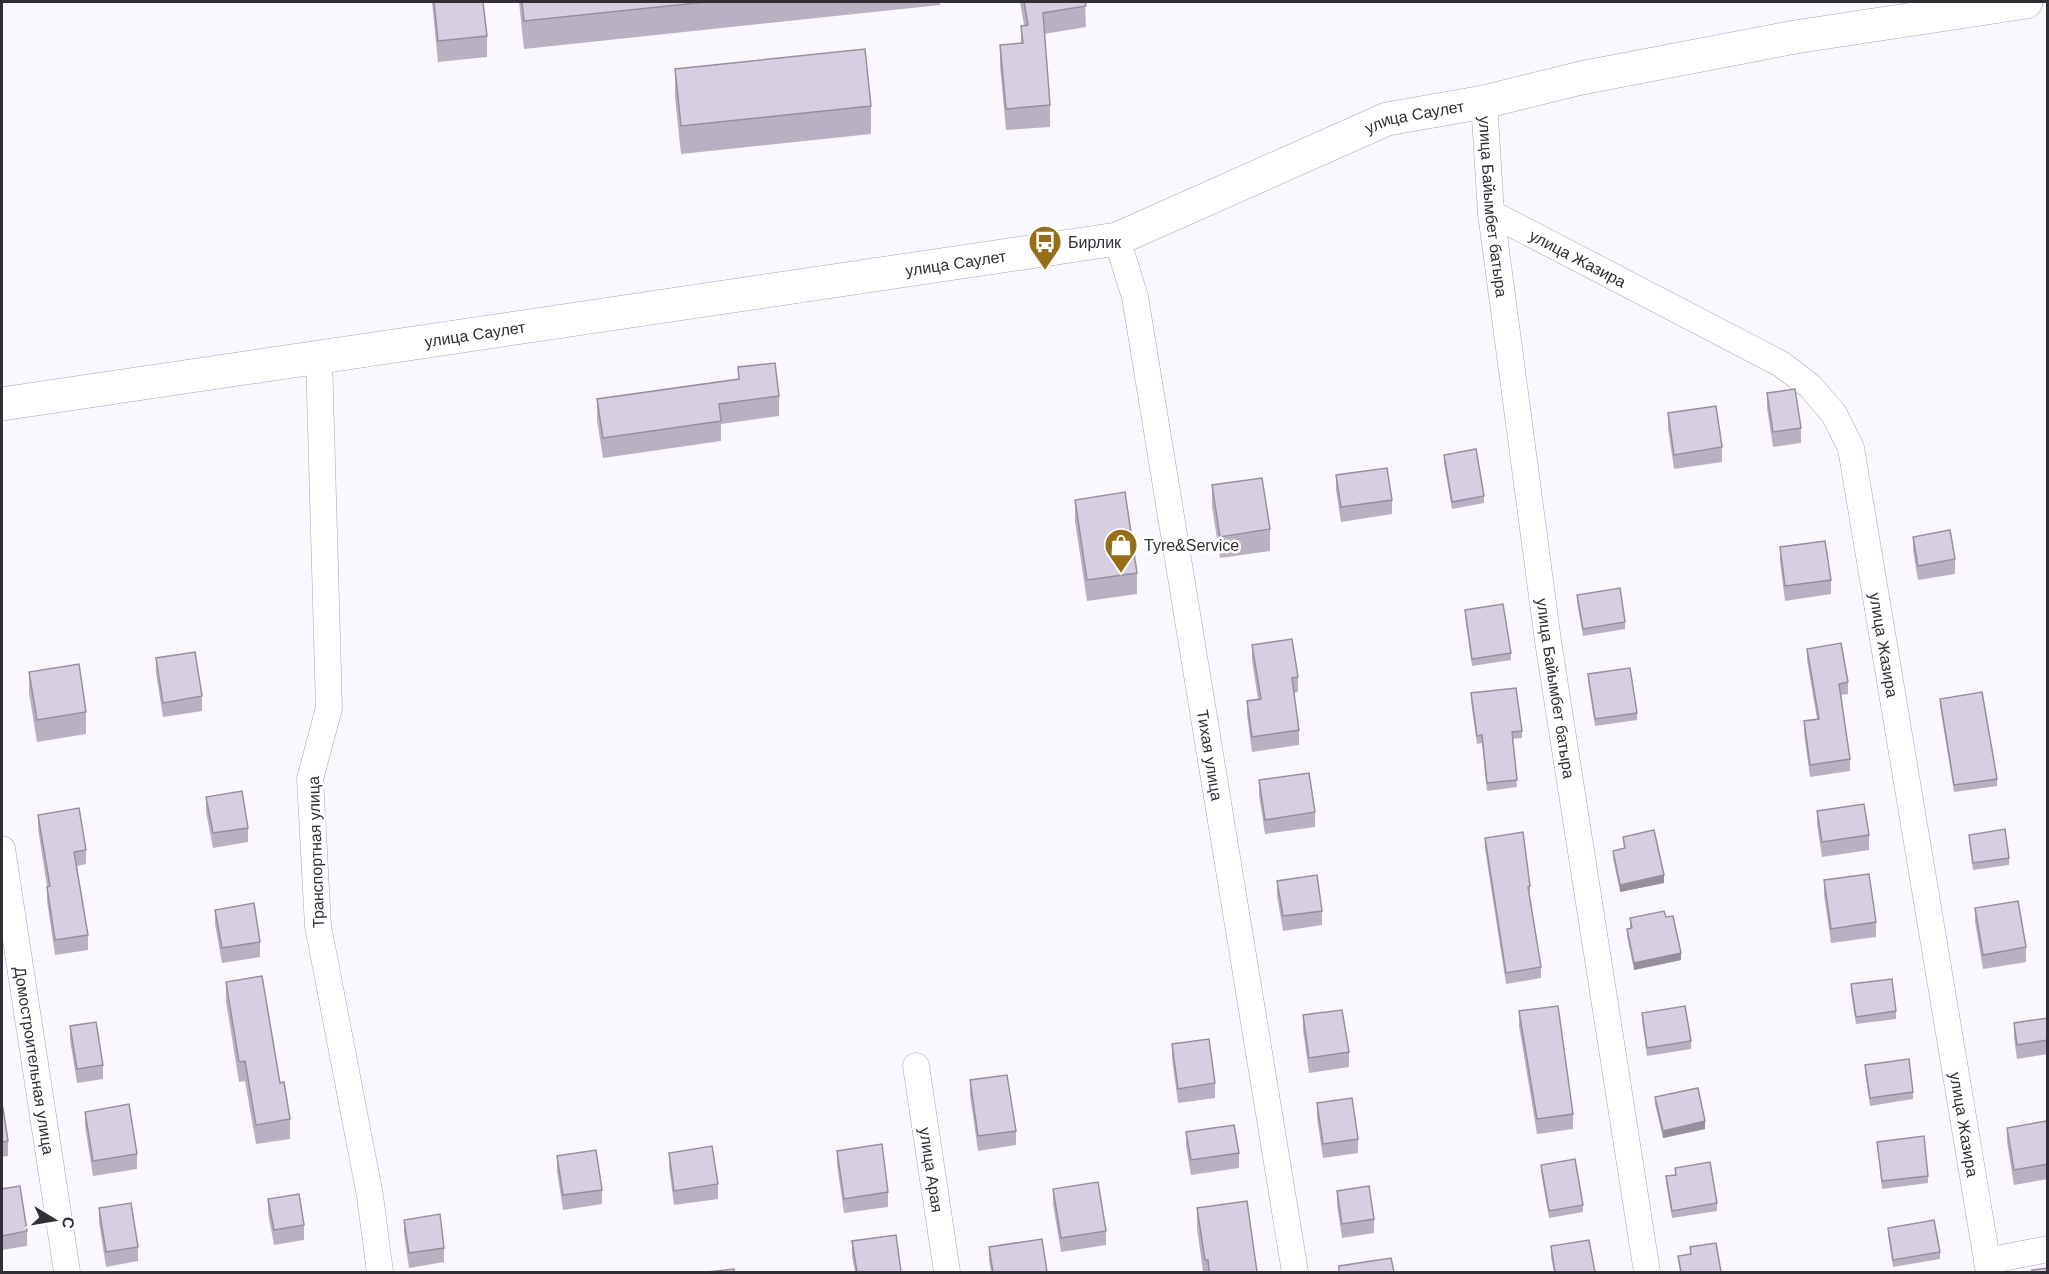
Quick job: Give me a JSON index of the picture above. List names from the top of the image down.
{
  "streets": {
    "street": [
      "улица Саулет",
      "улица Байымбет батыра",
      "улица Жазира",
      "Тихая улица",
      "Транспортная улица",
      "Домостроительная улица",
      "улица Арая"
    ]
  },
  "crossings": [
    ["улица Саулет", "улица Байымбет батыра"],
    ["улица Саулет", "Тихая улица"],
    ["улица Саулет", "Транспортная улица"],
    ["улица Байымбет батыра", "улица Жазира"]
  ],
  "places": {
    "bus stop": ["Бирлик"],
    "shop": ["Tyre&Service"]
  },
  "north": "right"
}
